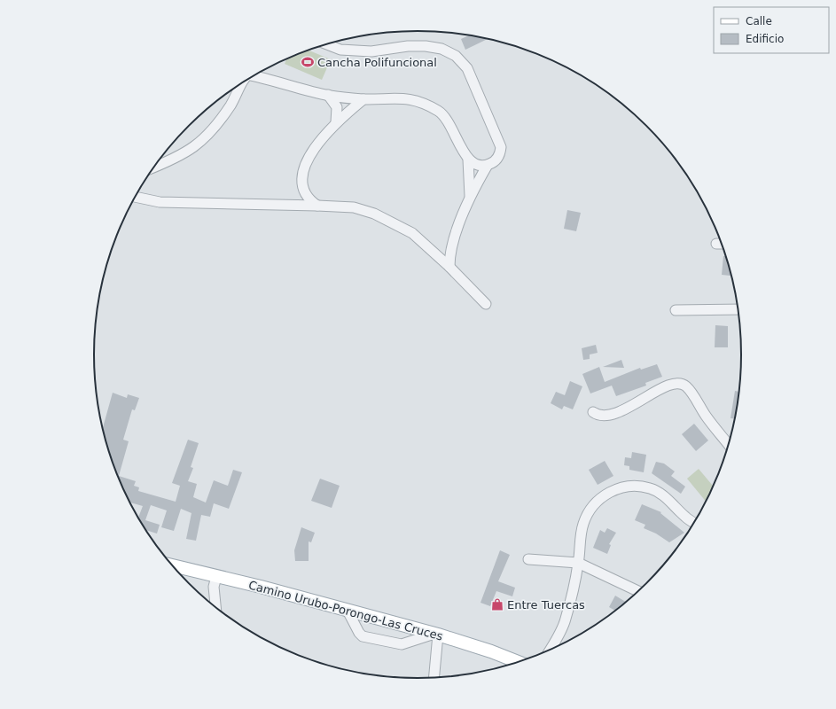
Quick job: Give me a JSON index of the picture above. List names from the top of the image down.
{
  "streets": {
    "main road": ["Camino Urubo-Porongo-Las Cruces"]
  },
  "places": {
    "sports": ["Cancha Polifuncional"],
    "shop": ["Entre Tuercas"]
  },
  "legend": ["Calle", "Edificio"]
}
